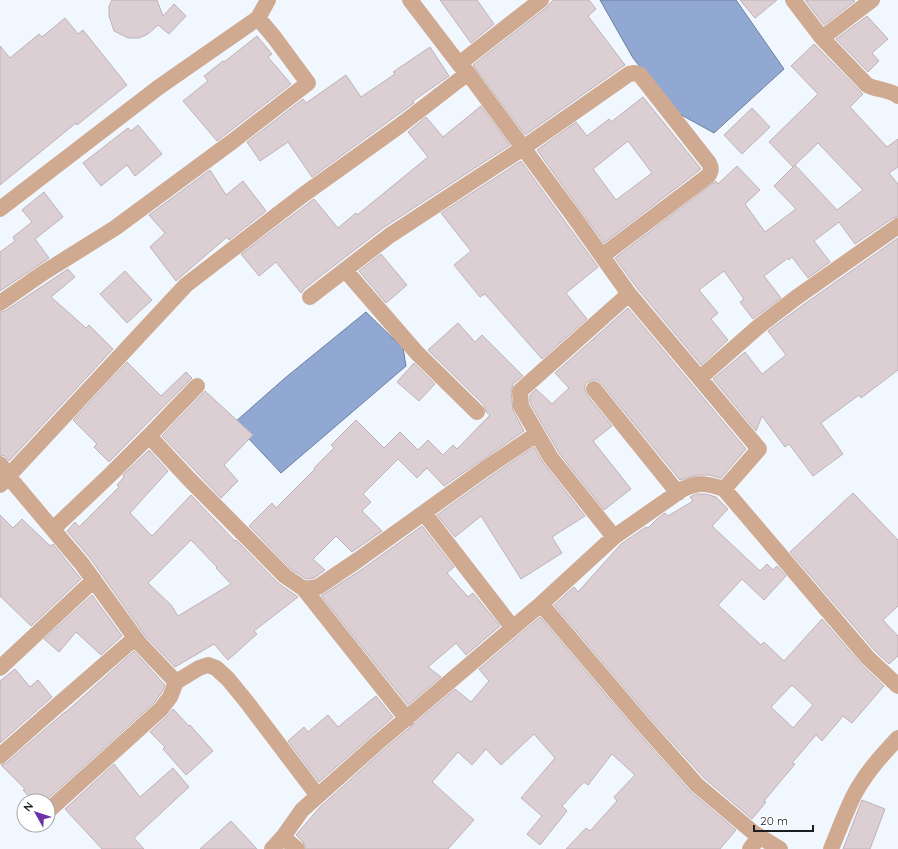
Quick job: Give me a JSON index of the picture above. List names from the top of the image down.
{
  "scale_bar": "20 m",
  "north": "top left"
}
